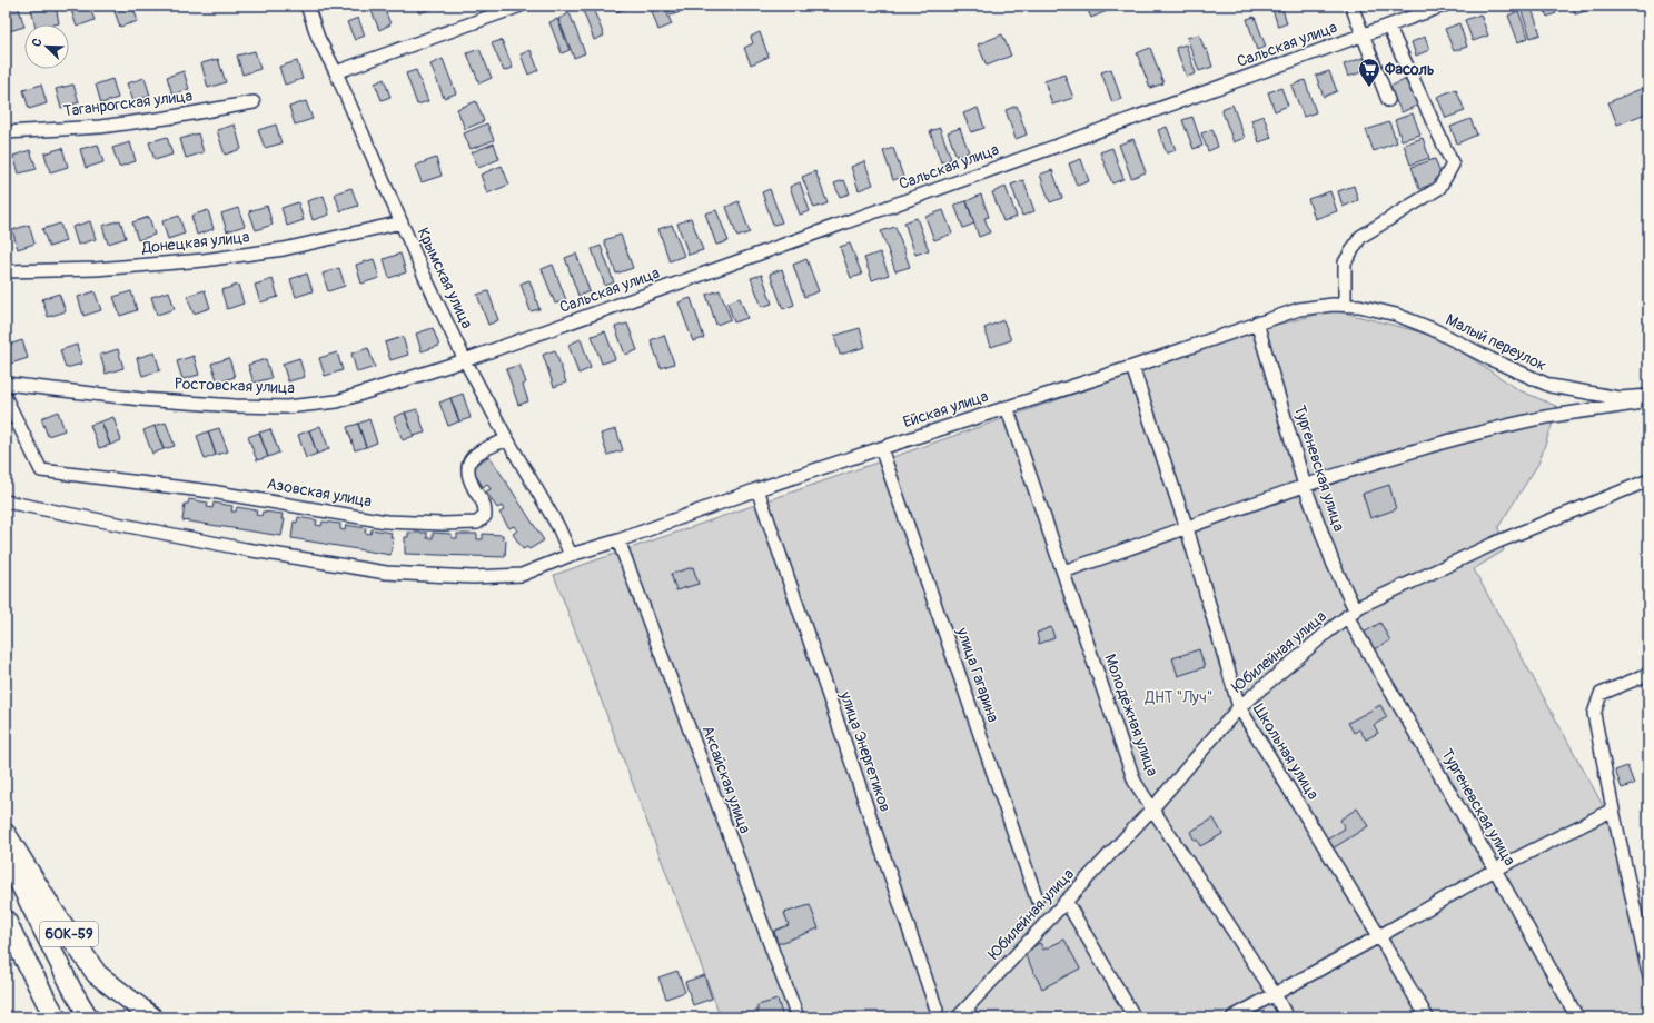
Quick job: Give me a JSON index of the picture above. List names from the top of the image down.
{
  "streets": {
    "main road": ["60К-59"],
    "street": [
      "Сальская улица",
      "Таганрогская улица",
      "Донецкая улица",
      "Крымская улица",
      "Малый переулок",
      "Ростовская улица",
      "Ейская улица",
      "Тургеневская улица",
      "Азовская улица",
      "Юбилейная улица",
      "улица Гагарина",
      "Молодёжная улица",
      "улица Энергетиков",
      "Школьная улица",
      "Аксайская улица"
    ]
  },
  "crossings": [
    ["Сальская улица", "Крымская улица"],
    ["Сальская улица", "Ростовская улица"],
    ["Донецкая улица", "Крымская улица"],
    ["Крымская улица", "Ростовская улица"],
    ["Крымская улица", "Ейская улица"],
    ["Крымская улица", "Азовская улица"],
    ["Малый переулок", "Ейская улица"],
    ["Ейская улица", "Тургеневская улица"],
    ["Ейская улица", "улица Гагарина"],
    ["Ейская улица", "Молодёжная улица"],
    ["Ейская улица", "улица Энергетиков"],
    ["Ейская улица", "Школьная улица"],
    ["Ейская улица", "Аксайская улица"],
    ["Тургеневская улица", "Юбилейная улица"],
    ["Юбилейная улица", "Молодёжная улица"],
    ["Юбилейная улица", "Школьная улица"]
  ],
  "parks": ["ДНТ \"Луч\""],
  "places": {
    "supermarket": ["Фасоль"]
  },
  "north": "top left"
}
